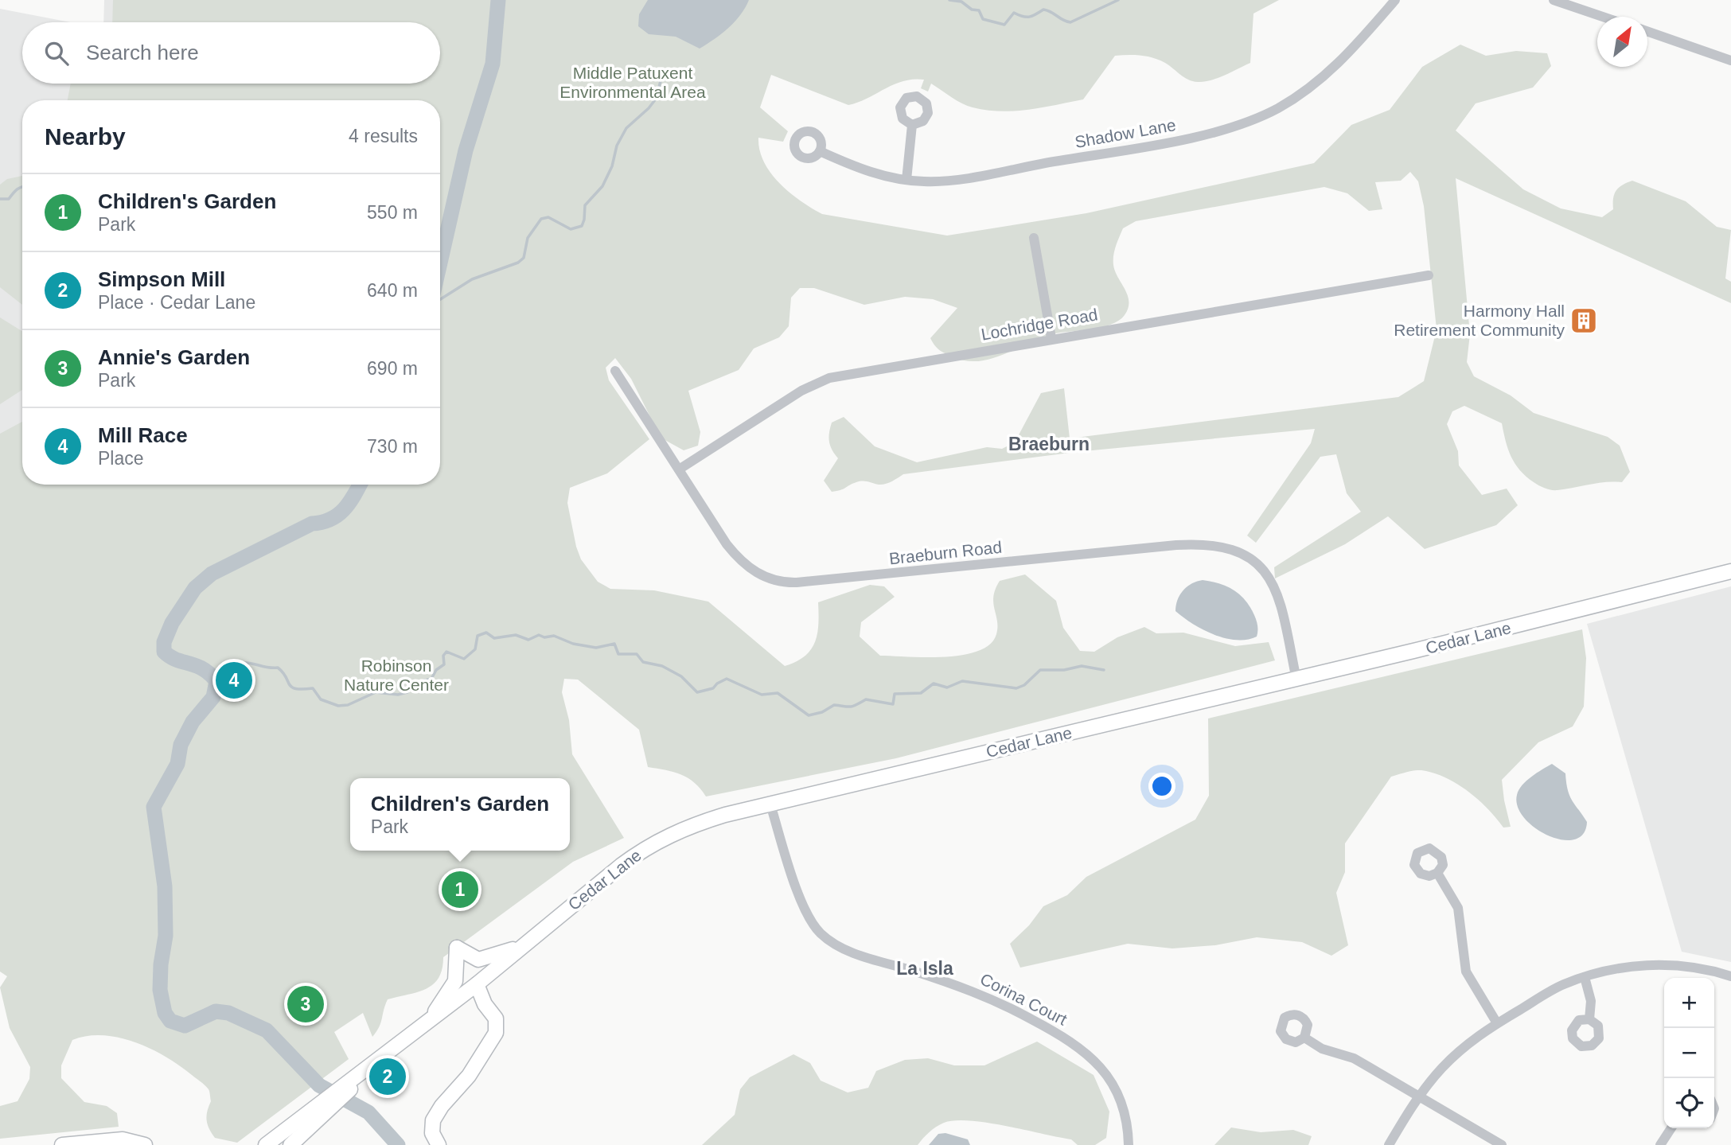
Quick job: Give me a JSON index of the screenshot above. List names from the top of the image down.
{
  "streets": {
    "main road": ["Cedar Lane"],
    "street": [
      "Shadow Lane",
      "Lochridge Road",
      "Braeburn Road",
      "Corina Court"
    ]
  },
  "crossings": [
    ["Lochridge Road", "Braeburn Road"],
    ["Braeburn Road", "Cedar Lane"],
    ["Cedar Lane", "Corina Court"]
  ],
  "districts": ["Braeburn", "La Isla"],
  "parks": ["Middle Patuxent Environmental Area", "Robinson Nature Center"],
  "places": {
    "building": ["Harmony Hall Retirement Community"]
  },
  "north": "top right",
  "page": {
    "search": "Search here",
    "heading": ["Nearby", "4 results"],
    "list": [
      {
        "mark": "1",
        "name": "Children's Garden",
        "note": "Park",
        "value": "550 m"
      },
      {
        "mark": "2",
        "name": "Simpson Mill",
        "note": "Place · Cedar Lane",
        "value": "640 m"
      },
      {
        "mark": "3",
        "name": "Annie's Garden",
        "note": "Park",
        "value": "690 m"
      },
      {
        "mark": "4",
        "name": "Mill Race",
        "note": "Place",
        "value": "730 m"
      }
    ],
    "pins": [
      "4",
      "1",
      "3",
      "2"
    ],
    "popup": ["Children's Garden", "Park"],
    "map_buttons": ["+", "−"]
  }
}
